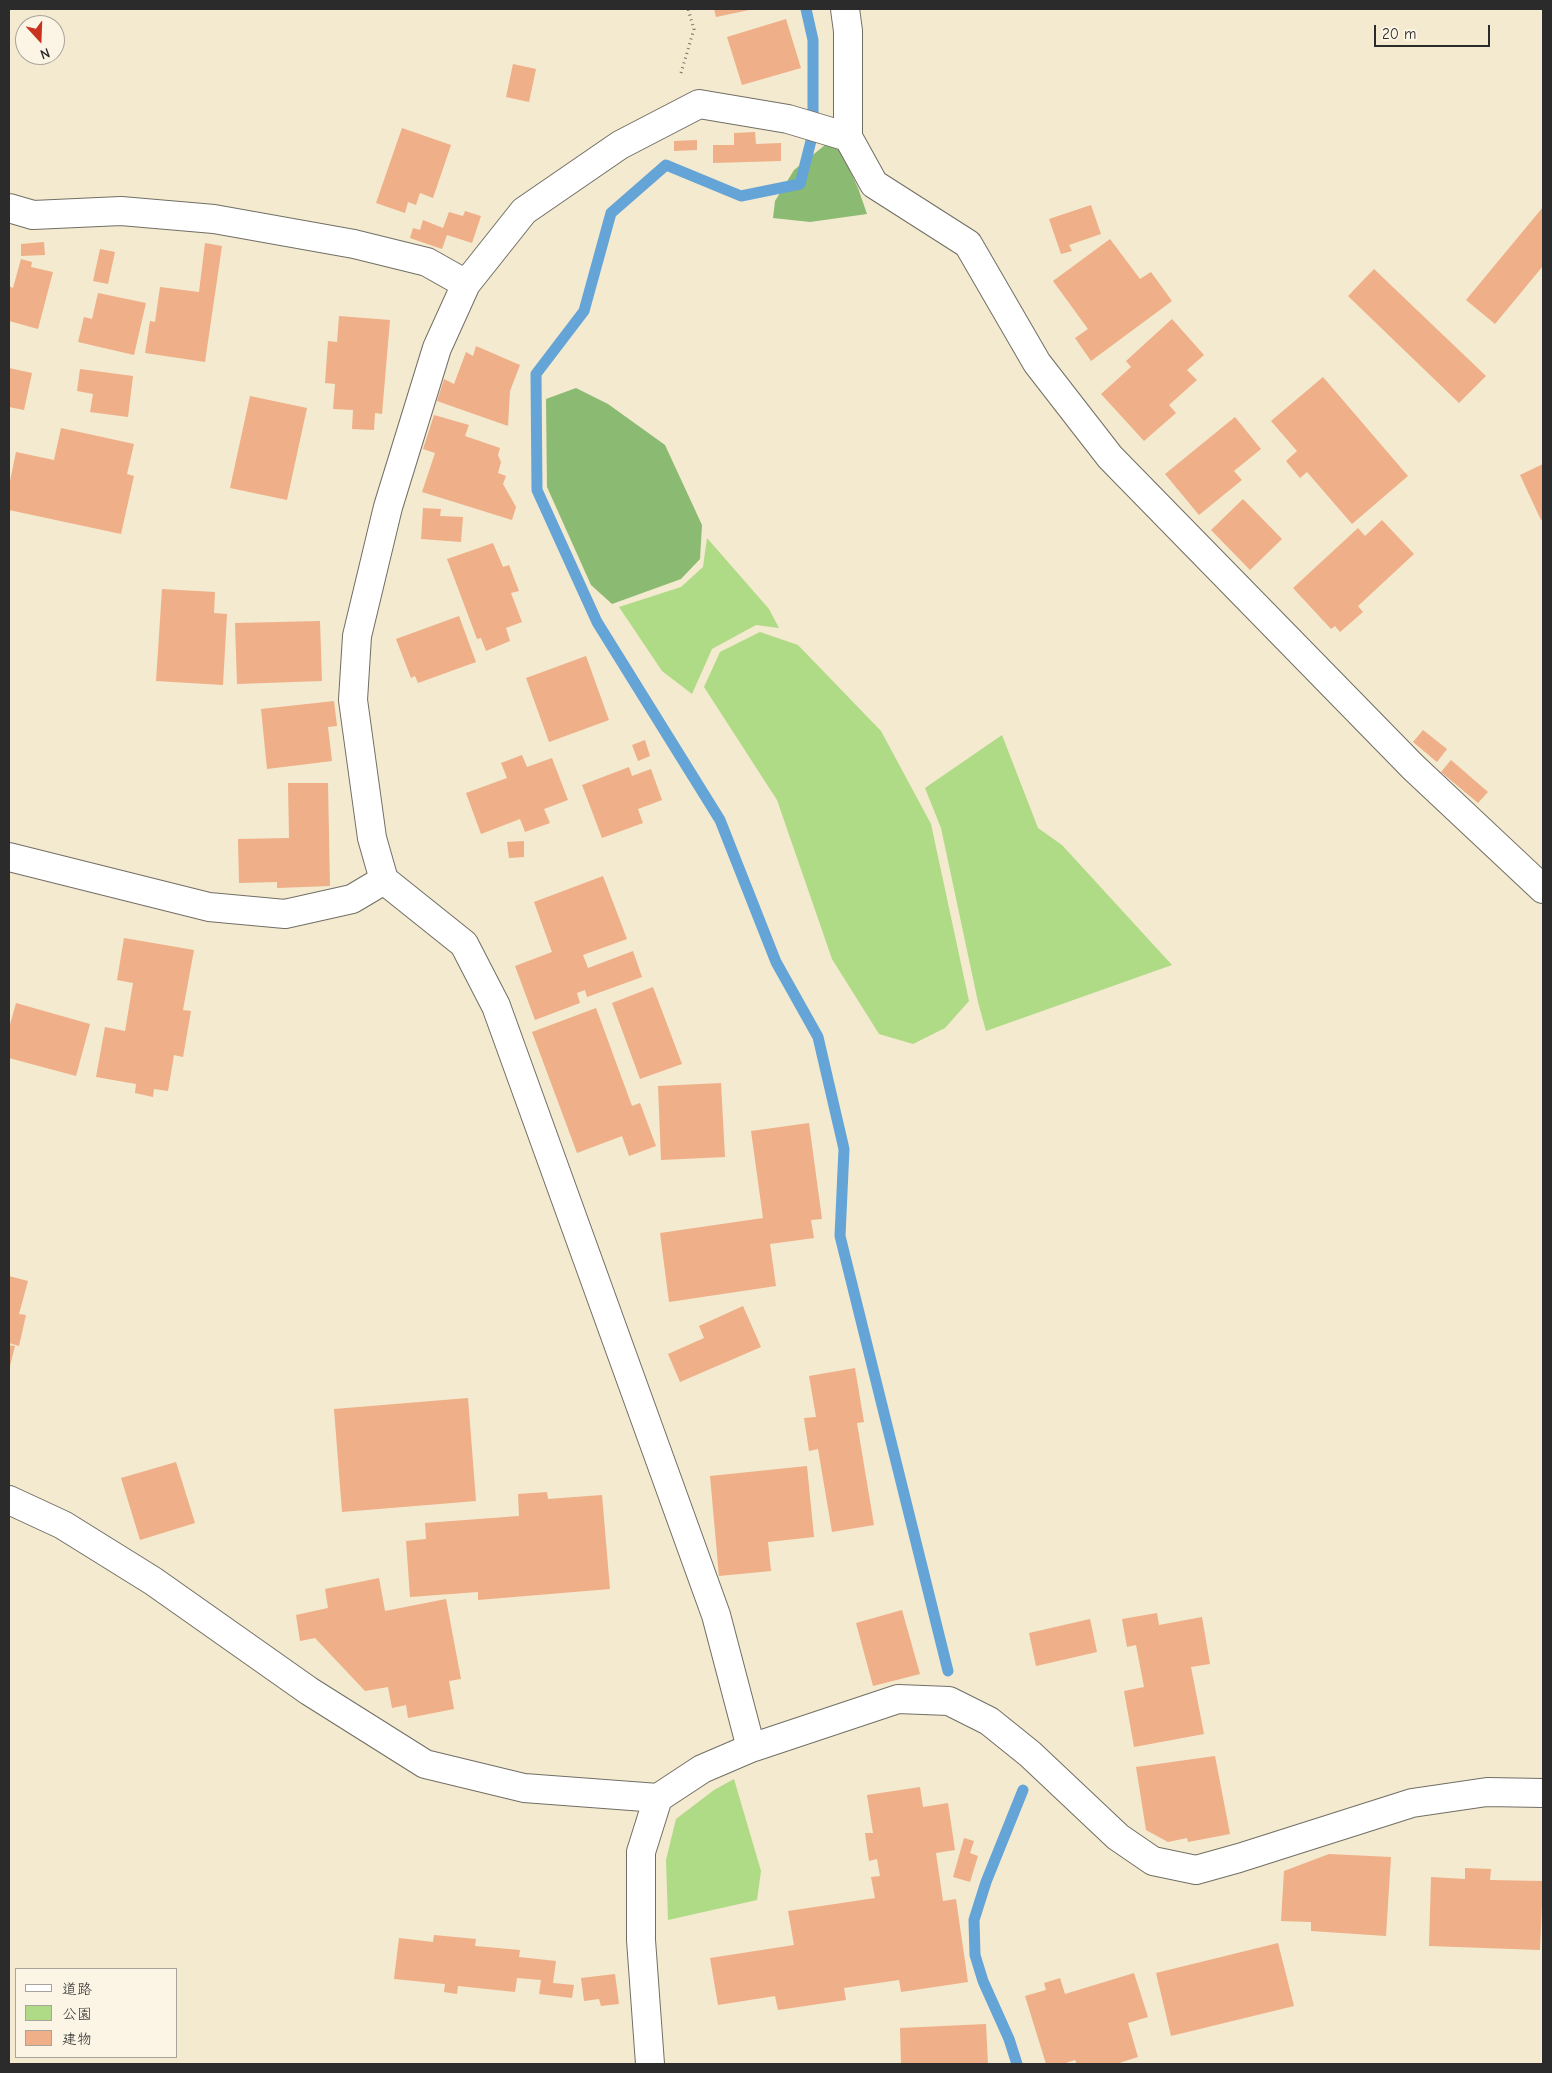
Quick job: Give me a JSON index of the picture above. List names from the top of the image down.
{
  "legend": ["道路", "公園", "建物"],
  "scale_bar": "20 m",
  "north": "bottom"
}
